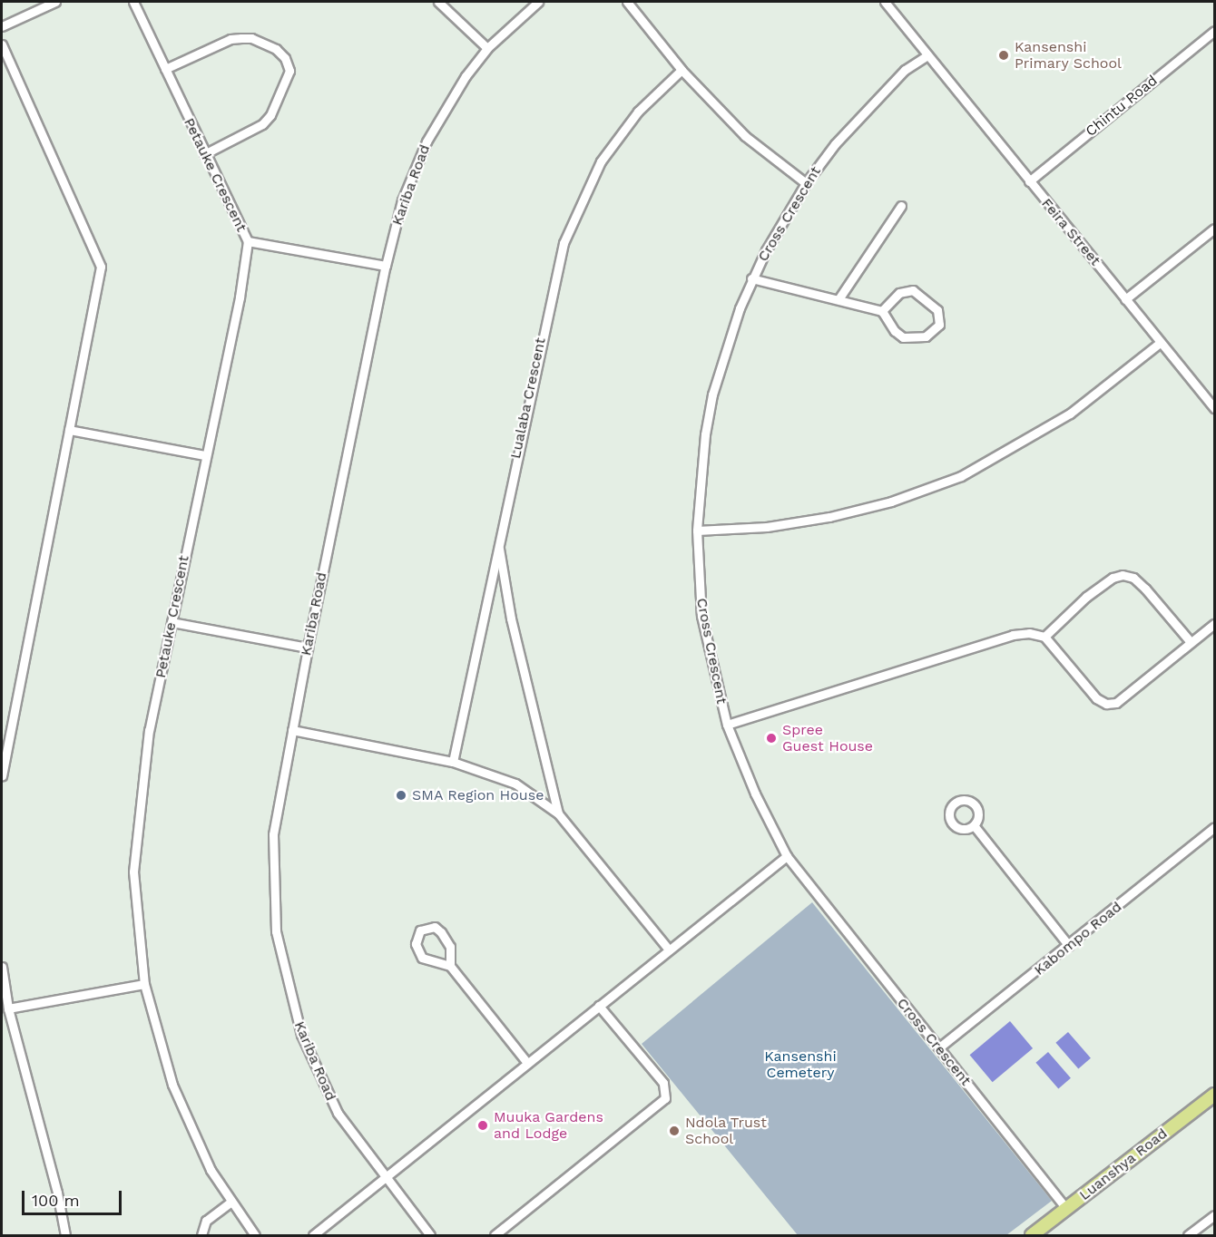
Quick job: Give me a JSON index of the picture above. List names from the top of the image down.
{
  "streets": {
    "highway": ["Luanshya Road"],
    "street": [
      "Chintu Road",
      "Petauke Crescent",
      "Kariba Road",
      "Cross Crescent",
      "Feira Street",
      "Lualaba Crescent",
      "Kabompo Road"
    ]
  },
  "crossings": [
    ["Chintu Road", "Feira Street"],
    ["Cross Crescent", "Feira Street"],
    ["Cross Crescent", "Kabompo Road"],
    ["Cross Crescent", "Luanshya Road"]
  ],
  "parks": ["Kansenshi Cemetery"],
  "places": [
    "Kansenshi Primary School",
    "Spree Guest House",
    "SMA Region House",
    "Muuka Gardens and Lodge",
    "Ndola Trust School"
  ],
  "scale_bar": "100 m"
}
